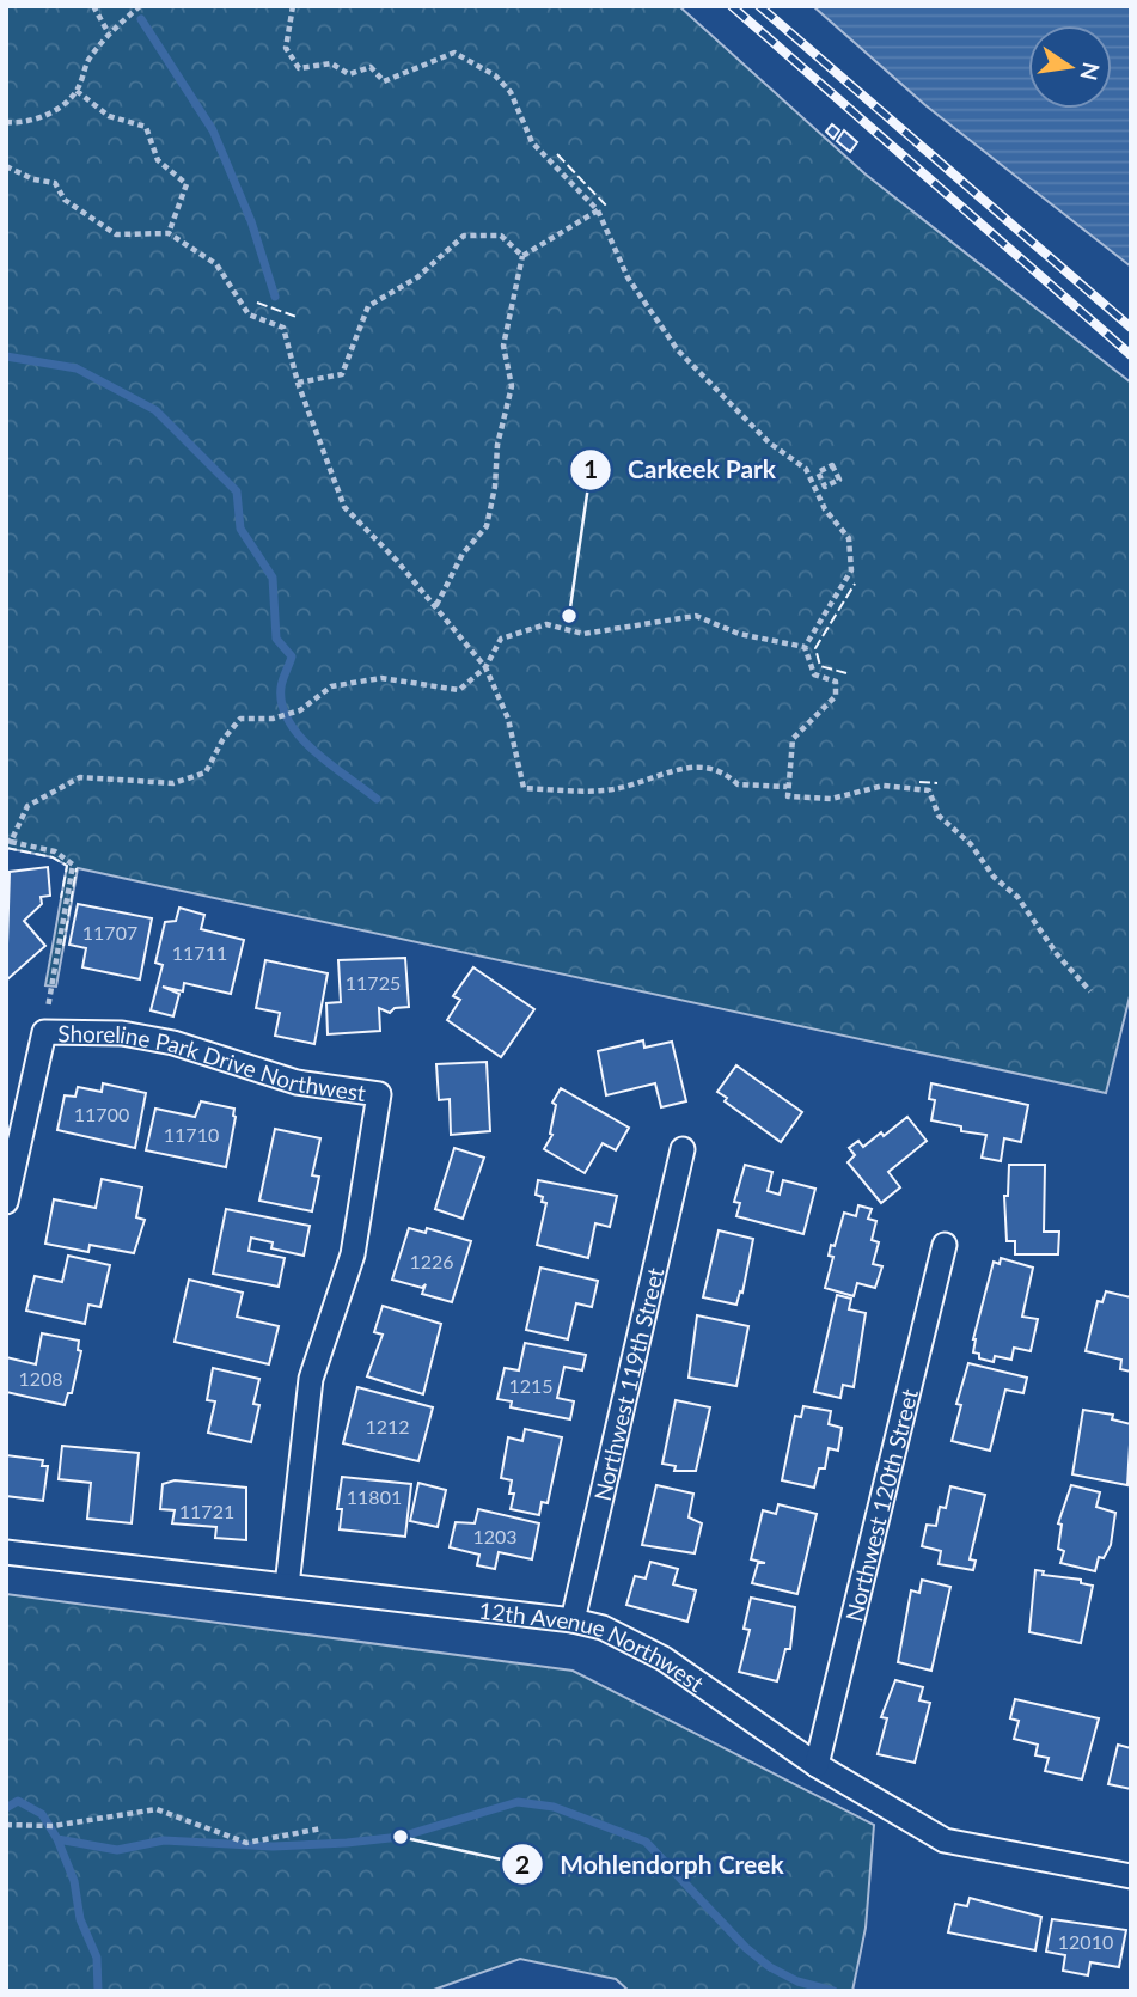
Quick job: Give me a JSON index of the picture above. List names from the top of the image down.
{
  "streets": {
    "street": [
      "Shoreline Park Drive Northwest",
      "Northwest 119th Street",
      "Northwest 120th Street",
      "12th Avenue Northwest"
    ]
  },
  "crossings": [
    ["Shoreline Park Drive Northwest", "12th Avenue Northwest"],
    ["Northwest 119th Street", "12th Avenue Northwest"],
    ["Northwest 120th Street", "12th Avenue Northwest"]
  ],
  "places": ["Carkeek Park", "Mohlendorph Creek"],
  "house_numbers": [
    "11707",
    "11711",
    "11725",
    "11700",
    "11710",
    "1226",
    "1208",
    "1215",
    "1212",
    "11801",
    "11721",
    "1203",
    "12010"
  ],
  "north": "right"
}
